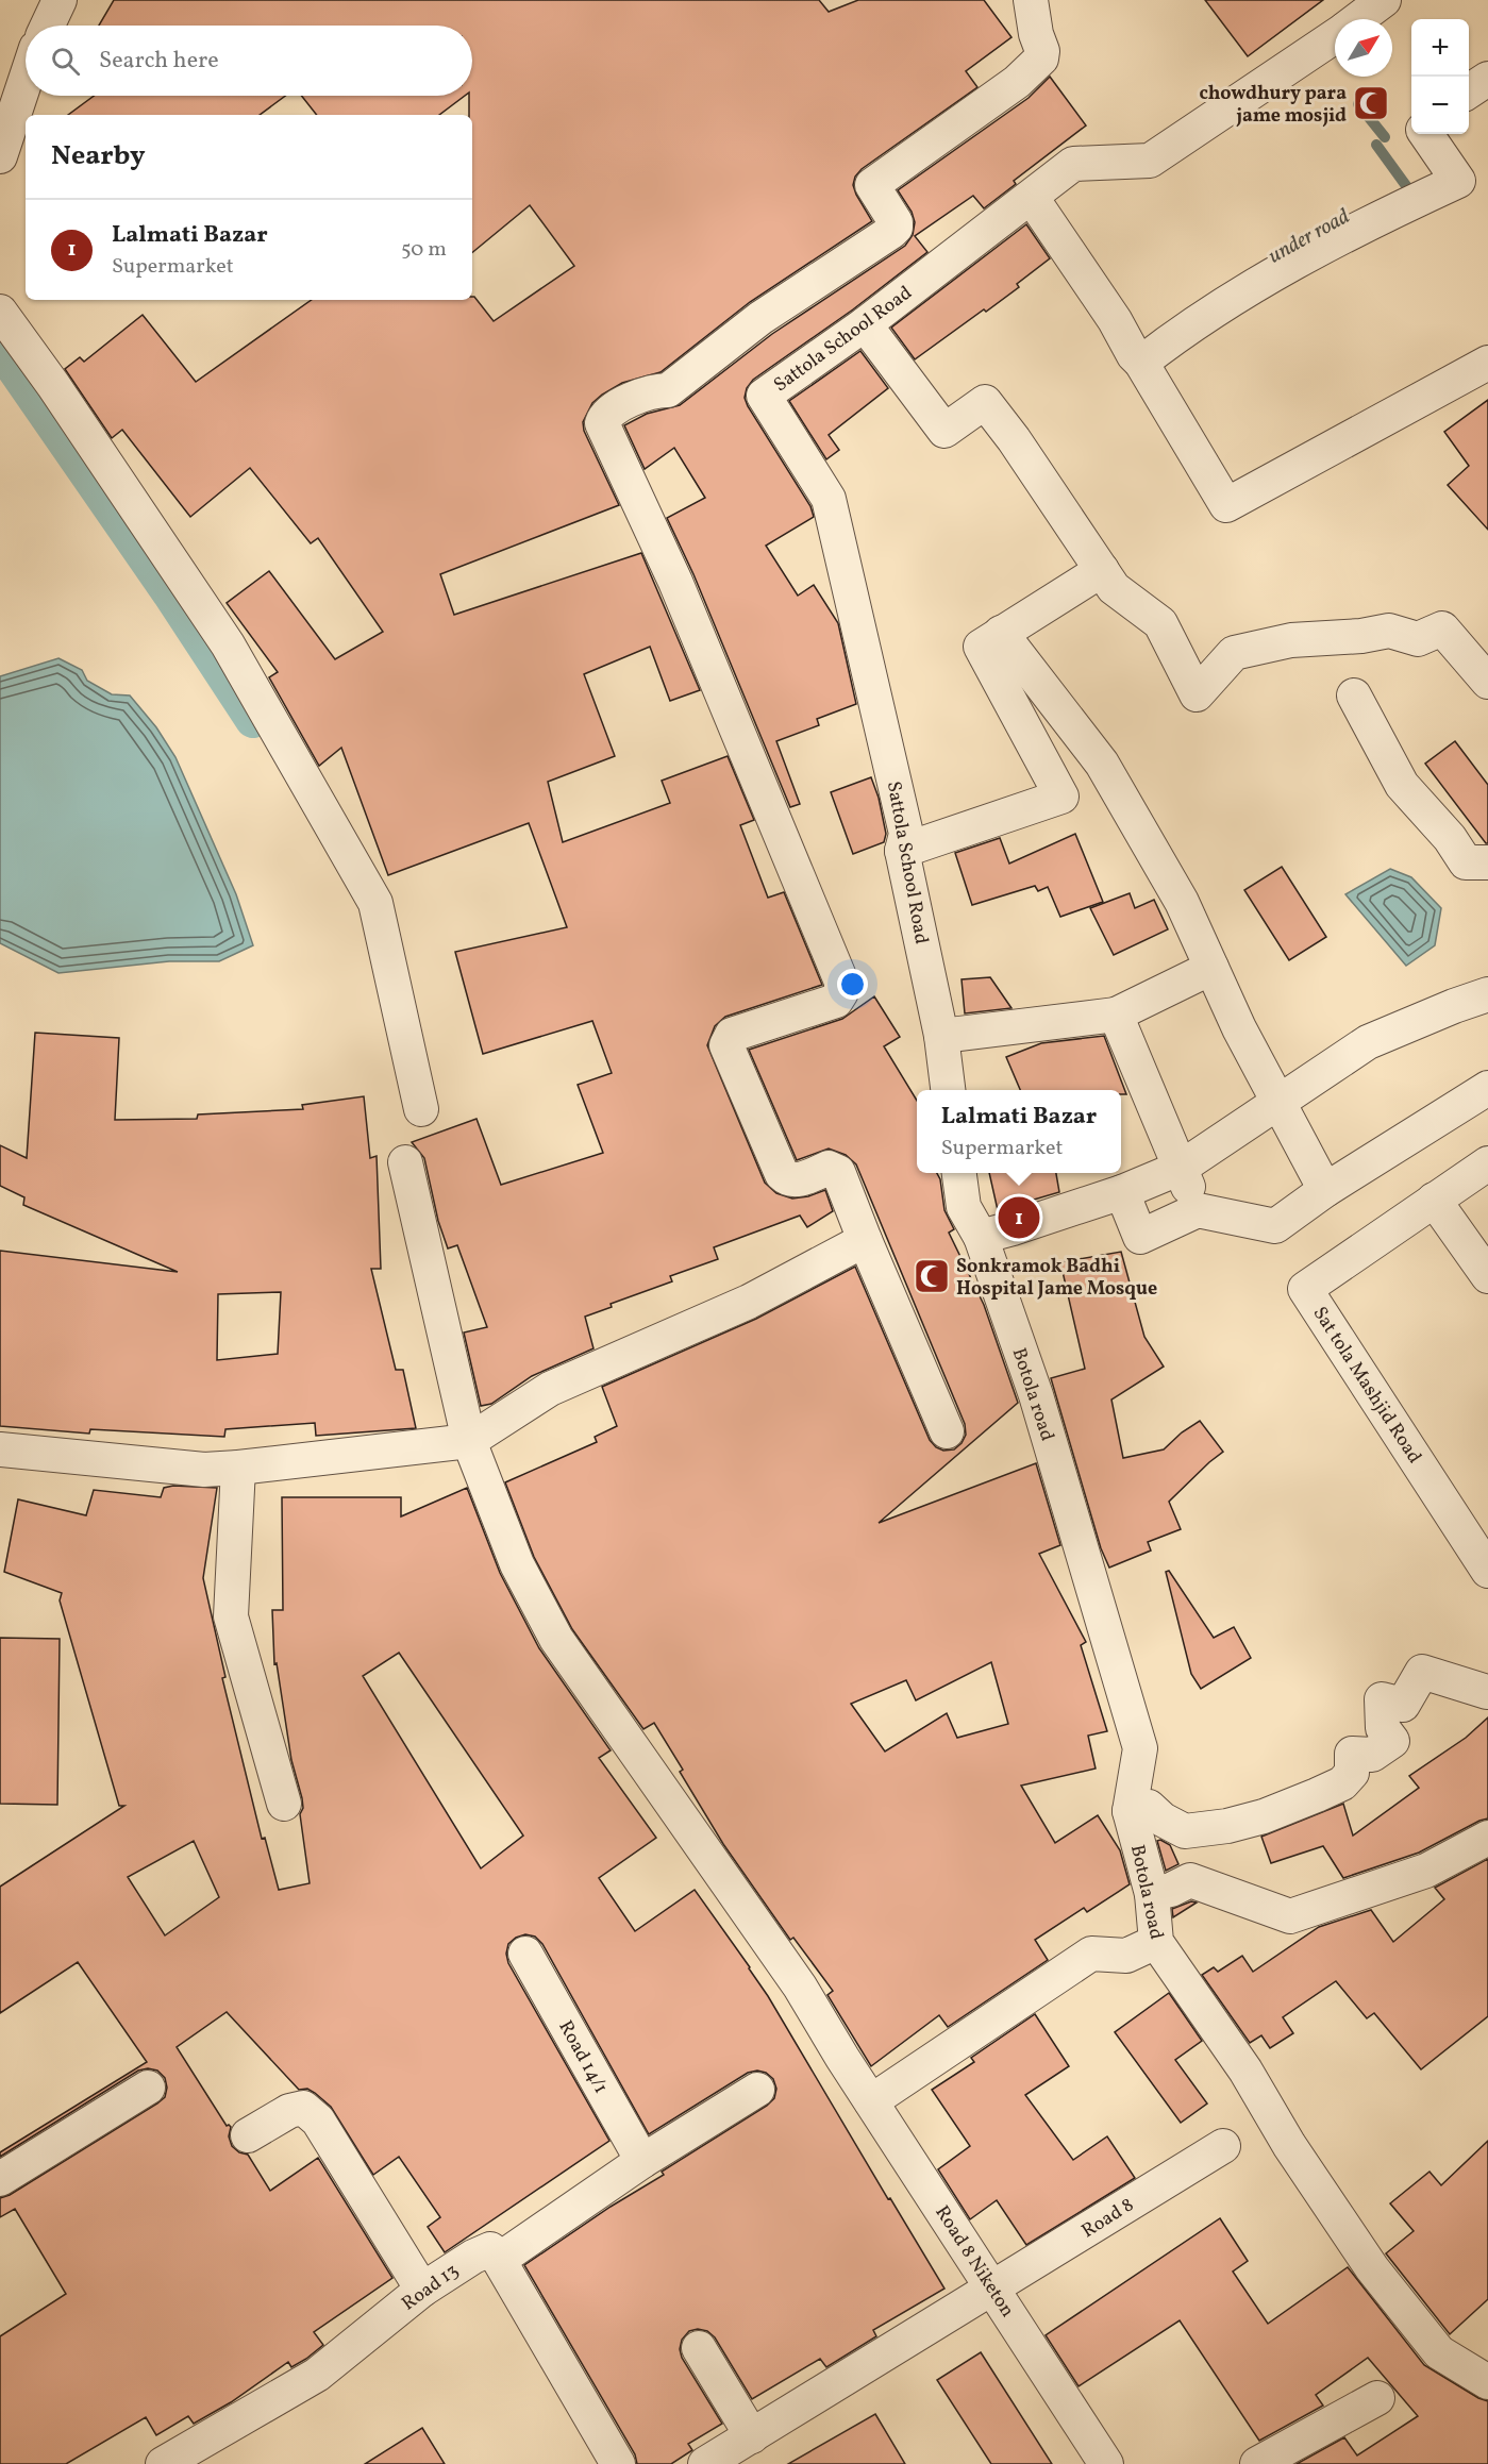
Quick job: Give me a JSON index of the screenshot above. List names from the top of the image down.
{
  "streets": {
    "street": [
      "Sattola School Road",
      "Sat tola Mashjid Road",
      "Botola road",
      "Road 14/1",
      "Road 8",
      "Road 8 Niketon",
      "Road 13"
    ]
  },
  "crossings": [
    ["Road 8", "Road 8 Niketon"]
  ],
  "water": ["under road"],
  "places": {
    "mosque": ["chowdhury para jame mosjid", "Sonkramok Badhi Hospital Jame Mosque"]
  },
  "north": "top right",
  "page": {
    "map_buttons": ["+", "−"],
    "search": "Search here",
    "heading": "Nearby",
    "list": [
      {
        "mark": "1",
        "name": "Lalmati Bazar",
        "note": "Supermarket",
        "value": "50 m"
      }
    ],
    "popup": ["Lalmati Bazar", "Supermarket"],
    "pins": "1"
  }
}
